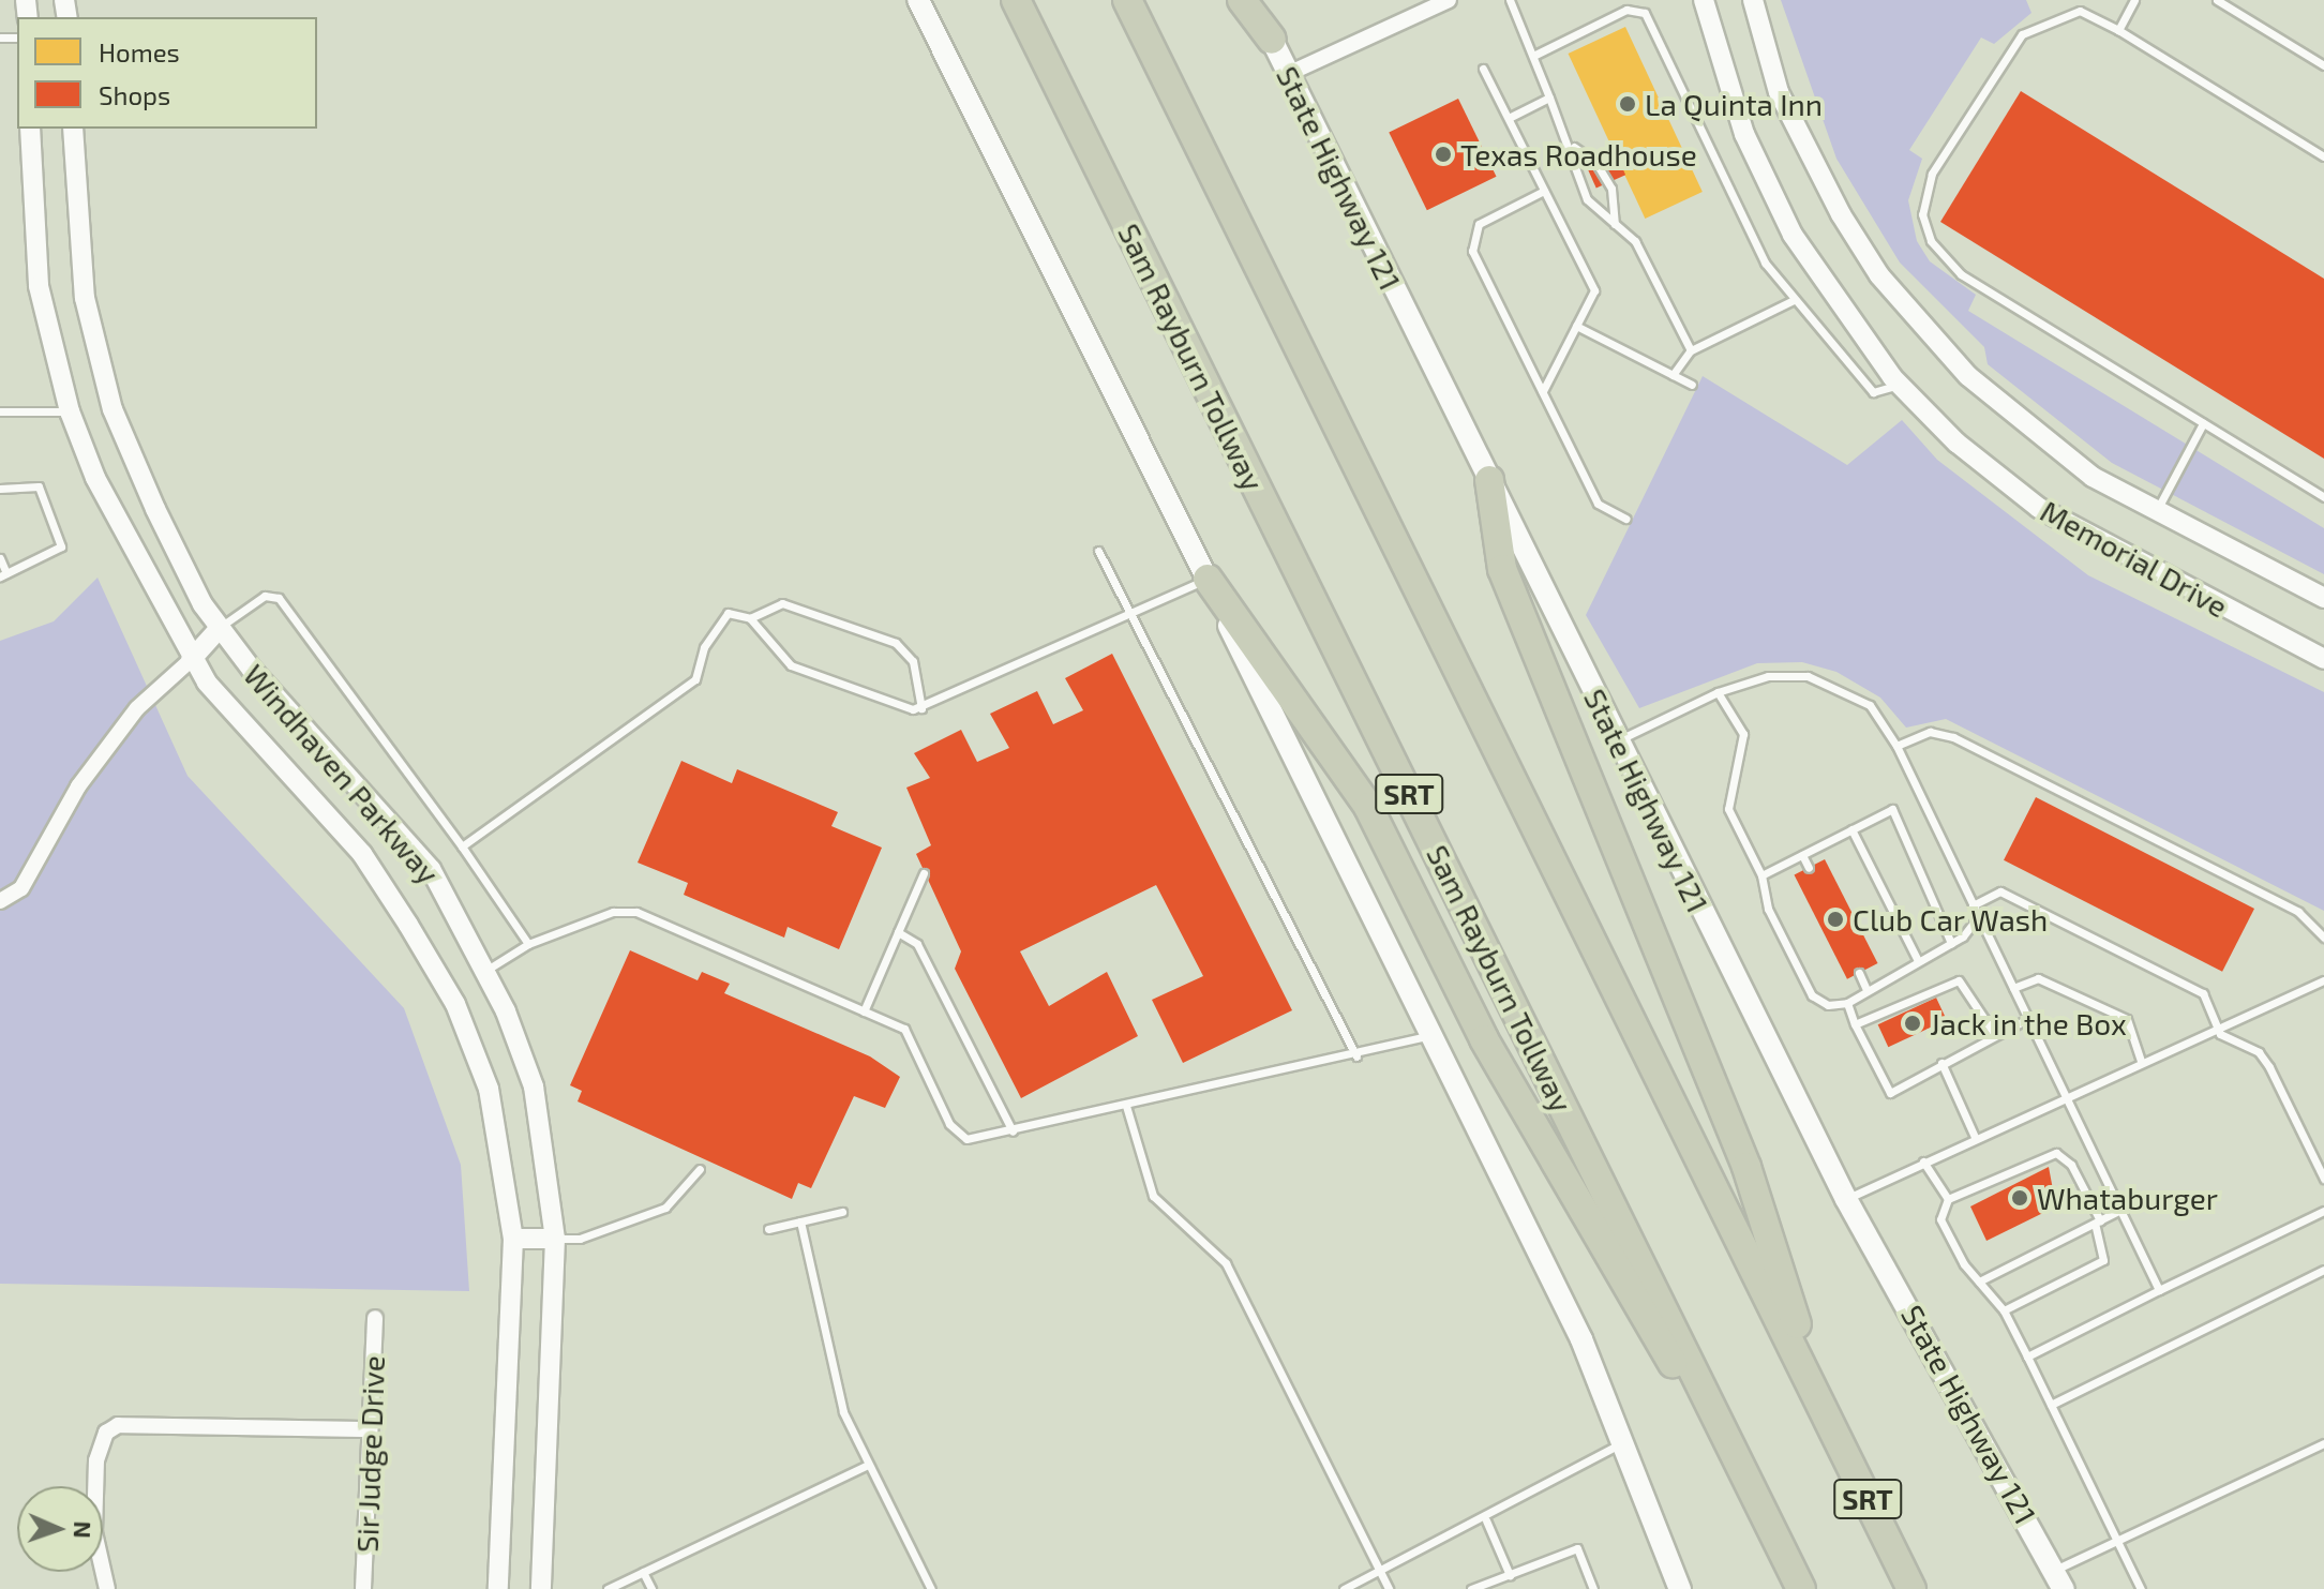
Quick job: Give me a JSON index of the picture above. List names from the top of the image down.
{
  "streets": {
    "highway": ["Sam Rayburn Tollway", "SRT"],
    "main road": ["State Highway 121"],
    "street": ["Memorial Drive", "Windhaven Parkway", "Sir Judge Drive"]
  },
  "places": [
    "La Quinta Inn",
    "Texas Roadhouse",
    "Club Car Wash",
    "Jack in the Box",
    "Whataburger"
  ],
  "legend": ["Homes", "Shops"],
  "north": "right"
}
